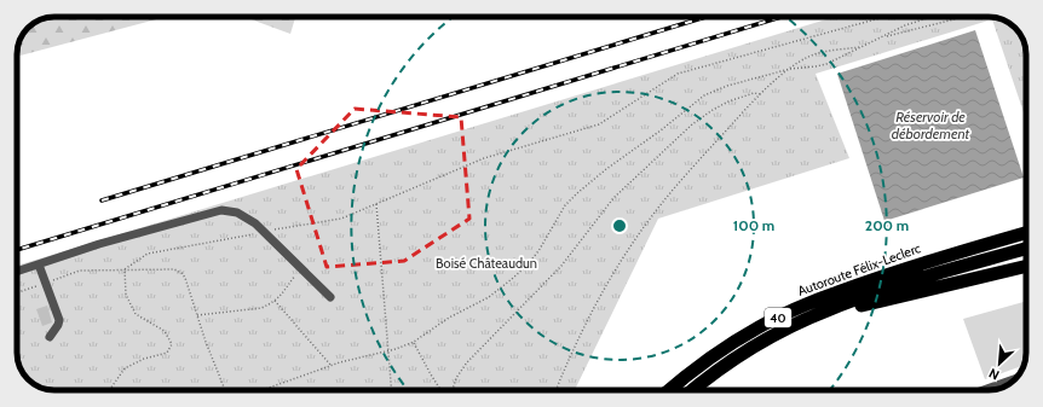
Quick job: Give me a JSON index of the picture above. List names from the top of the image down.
{
  "streets": {
    "highway": ["Autoroute Félix-Leclerc", "40"]
  },
  "water": ["Réservoir de débordement"],
  "parks": ["Boisé Châteaudun"],
  "north": "bottom left",
  "rings": ["100 m", "200 m"]
}
